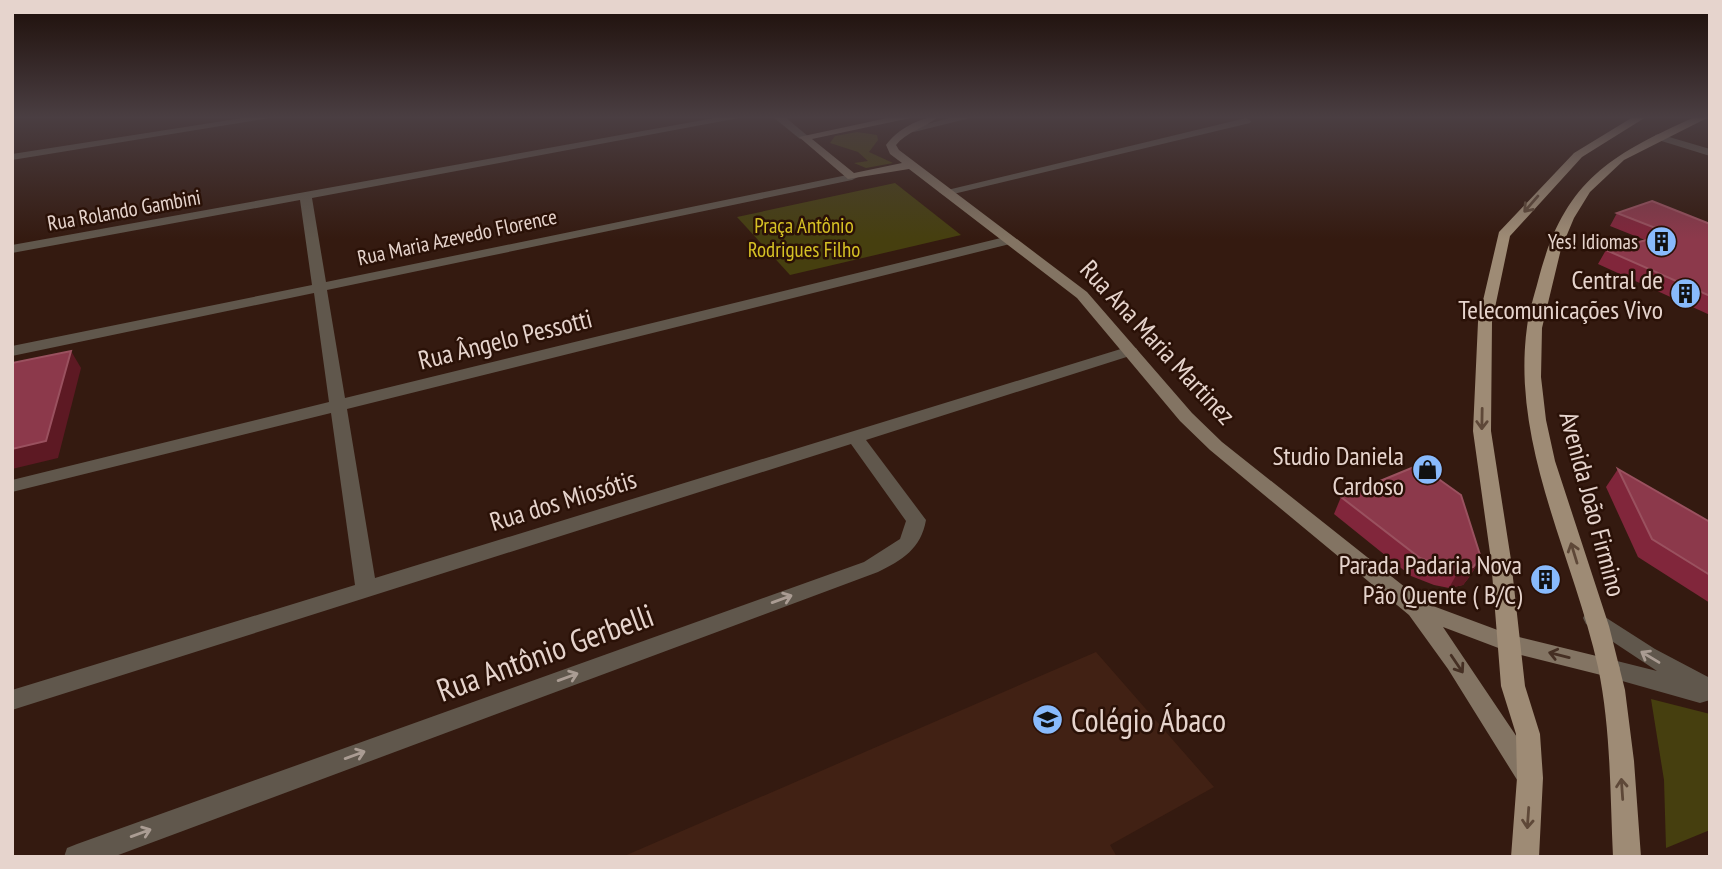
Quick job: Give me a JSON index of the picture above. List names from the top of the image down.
{
  "streets": {
    "main road": ["Avenida João Firmino"],
    "street": [
      "Rua Rolando Gambini",
      "Rua Maria Azevedo Florence",
      "Rua Ângelo Pessotti",
      "Rua Ana Maria Martinez",
      "Rua dos Miosótis",
      "Rua Antônio Gerbelli"
    ]
  },
  "crossings": [
    ["Rua Maria Azevedo Florence", "Rua Ana Maria Martinez"],
    ["Rua Ângelo Pessotti", "Rua Ana Maria Martinez"],
    ["Rua Ana Maria Martinez", "Rua dos Miosótis"],
    ["Rua Ana Maria Martinez", "Avenida João Firmino"],
    ["Rua dos Miosótis", "Rua Antônio Gerbelli"]
  ],
  "one_way": ["Rua Antônio Gerbelli"],
  "parks": ["Praça Antônio Rodrigues Filho"],
  "places": {
    "building": ["Yes! Idiomas", "Central de Telecomunicações Vivo", "Parada Padaria Nova Pão Quente ( B/C)"],
    "shop": ["Studio Daniela Cardoso"],
    "school or university": ["Colégio Ábaco"]
  }
}
